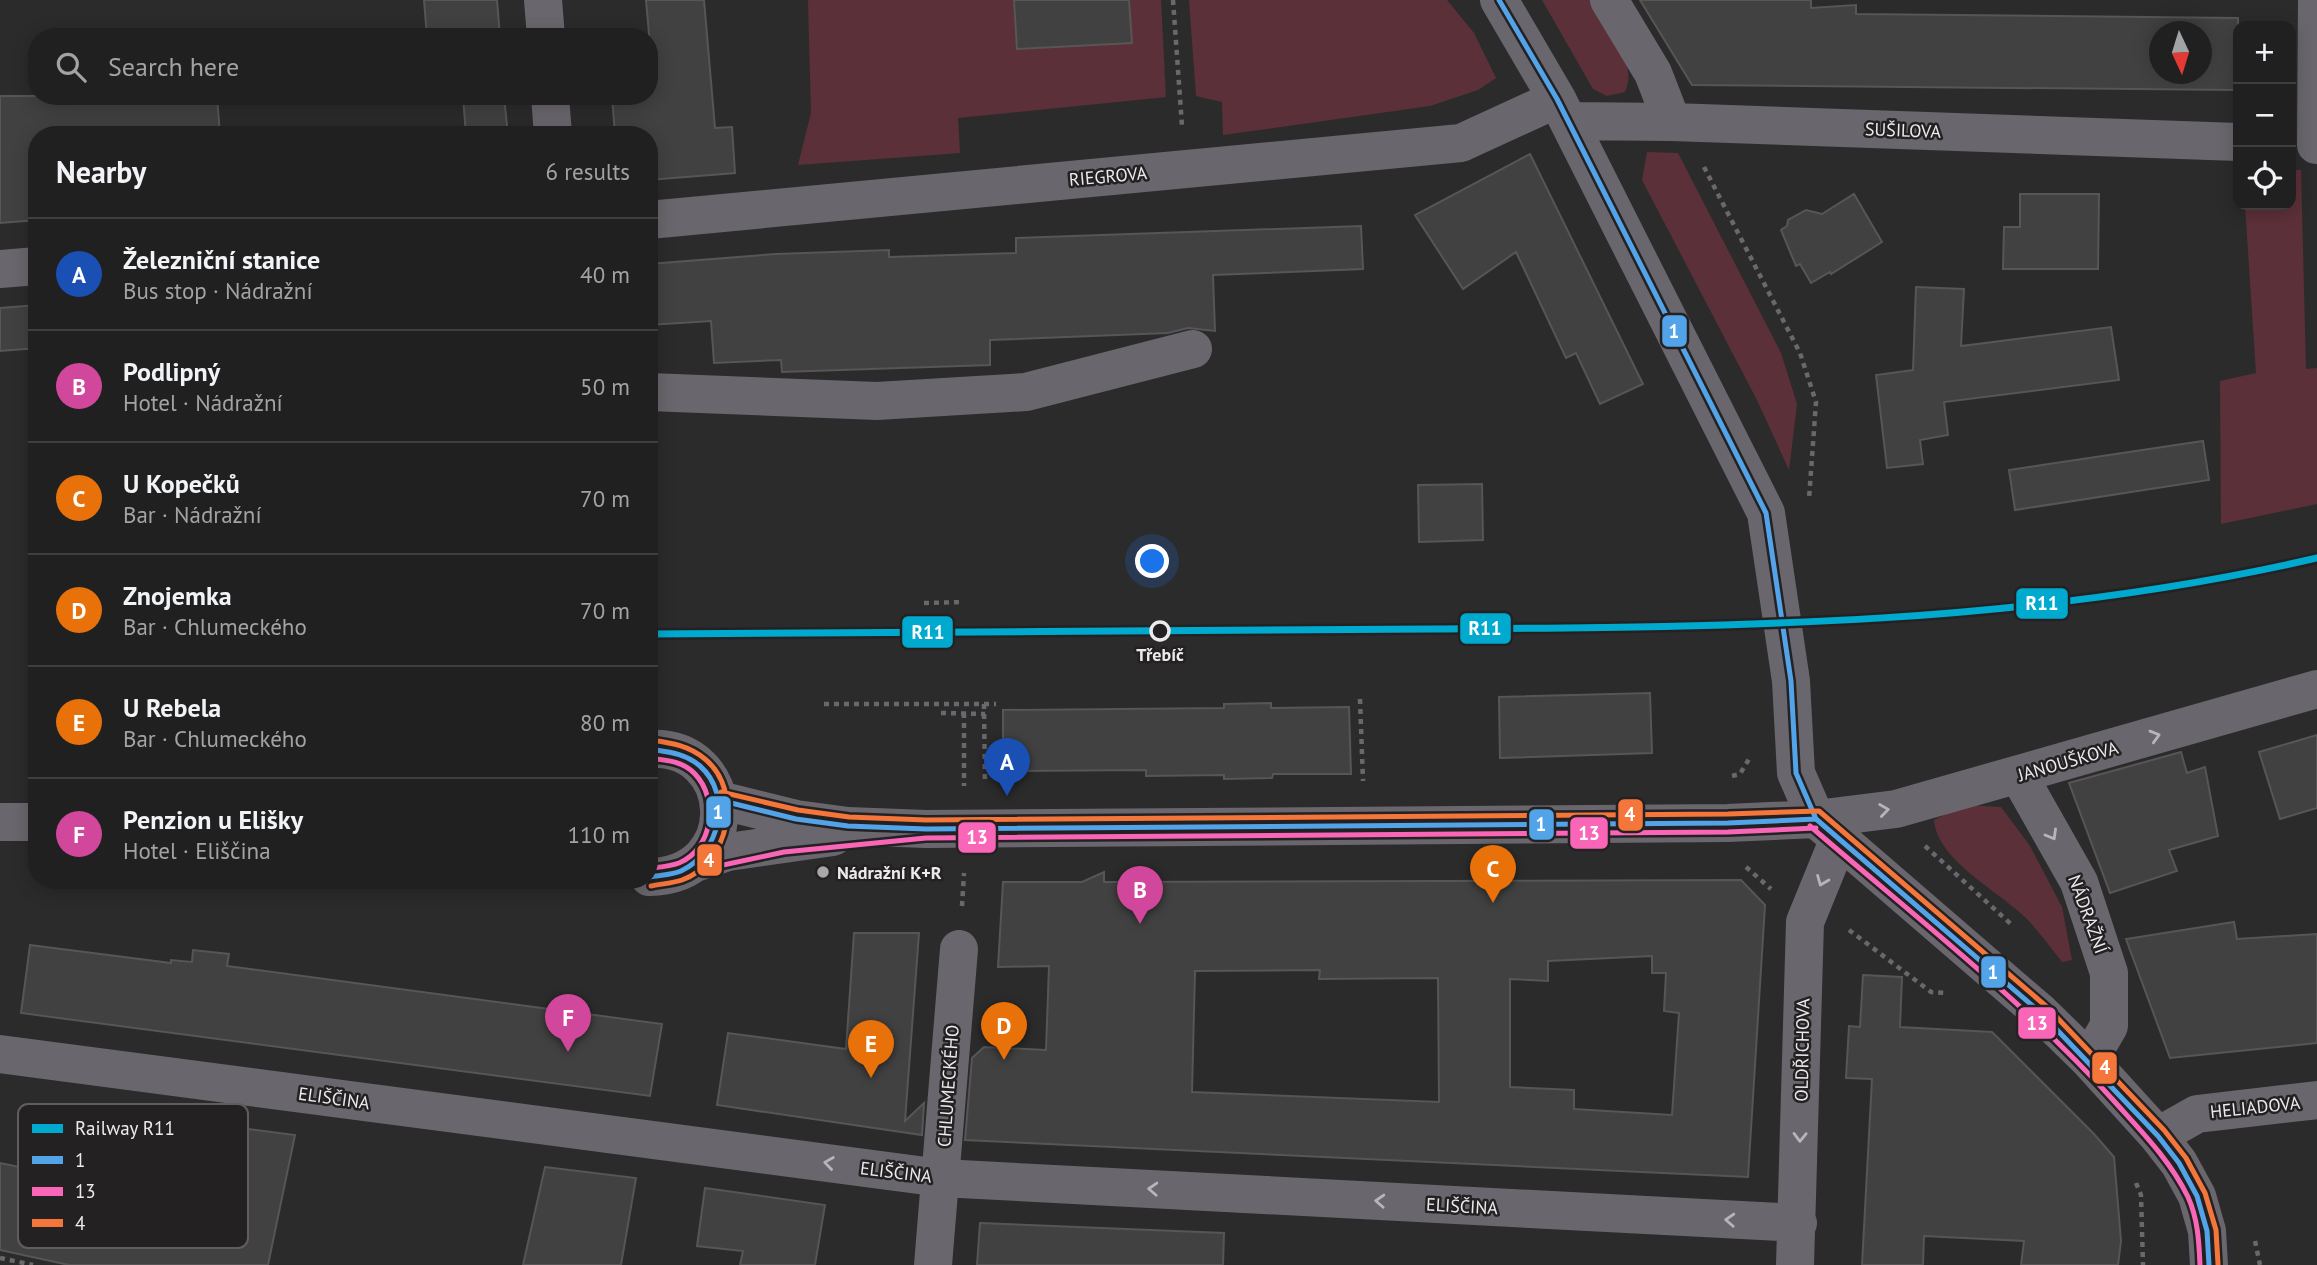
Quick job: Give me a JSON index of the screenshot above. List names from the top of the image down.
{
  "streets": {
    "street": [
      "SUŠILOVA",
      "RIEGROVA",
      "JANOUŠKOVA",
      "NÁDRAŽNÍ",
      "OLDŘICHOVA",
      "CHLUMECKÉHO",
      "ELIŠČINA",
      "HELIADOVA"
    ]
  },
  "crossings": [
    ["SUŠILOVA", "RIEGROVA"],
    ["JANOUŠKOVA", "NÁDRAŽNÍ"],
    ["JANOUŠKOVA", "OLDŘICHOVA"],
    ["OLDŘICHOVA", "ELIŠČINA"],
    ["CHLUMECKÉHO", "ELIŠČINA"]
  ],
  "one_way": [
    "JANOUŠKOVA",
    "NÁDRAŽNÍ",
    "OLDŘICHOVA",
    "ELIŠČINA"
  ],
  "places": ["Třebíč", "Nádražní K+R"],
  "lines": [
    "transit line 1",
    "rail line R11",
    "transit line 4",
    "transit line 13"
  ],
  "legend": [
    "Railway R11",
    "1",
    "13",
    "4"
  ],
  "north": "bottom",
  "page": {
    "map_buttons": ["+", "−"],
    "search": "Search here",
    "heading": ["Nearby", "6 results"],
    "list": [
      {
        "mark": "A",
        "name": "Železniční stanice",
        "note": "Bus stop · Nádražní",
        "value": "40 m"
      },
      {
        "mark": "B",
        "name": "Podlipný",
        "note": "Hotel · Nádražní",
        "value": "50 m"
      },
      {
        "mark": "C",
        "name": "U Kopečků",
        "note": "Bar · Nádražní",
        "value": "70 m"
      },
      {
        "mark": "D",
        "name": "Znojemka",
        "note": "Bar · Chlumeckého",
        "value": "70 m"
      },
      {
        "mark": "E",
        "name": "U Rebela",
        "note": "Bar · Chlumeckého",
        "value": "80 m"
      },
      {
        "mark": "F",
        "name": "Penzion u Elišky",
        "note": "Hotel · Eliščina",
        "value": "110 m"
      }
    ],
    "pins": [
      "A",
      "C",
      "B",
      "F",
      "D",
      "E"
    ]
  }
}
